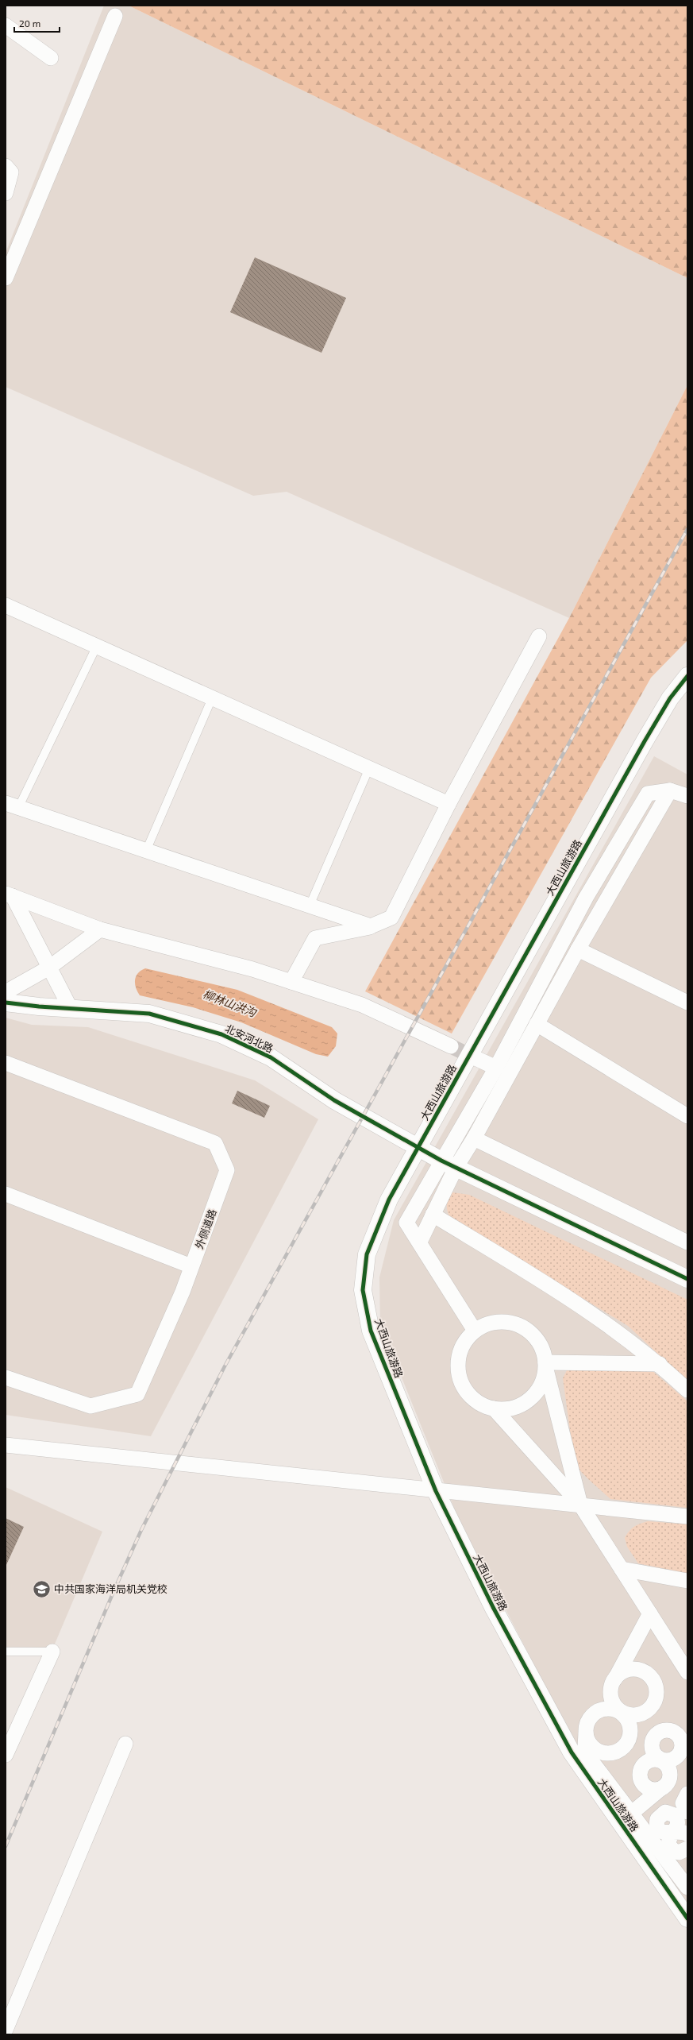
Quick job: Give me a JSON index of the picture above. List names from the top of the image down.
{
  "streets": {
    "street": ["大西山旅游路", "北安河北路", "外侧道路"]
  },
  "crossings": [
    ["大西山旅游路", "北安河北路"]
  ],
  "water": ["柳林山洪沟"],
  "places": {
    "school or university": ["中共国家海洋局机关党校"]
  },
  "scale_bar": "20 m"
}
